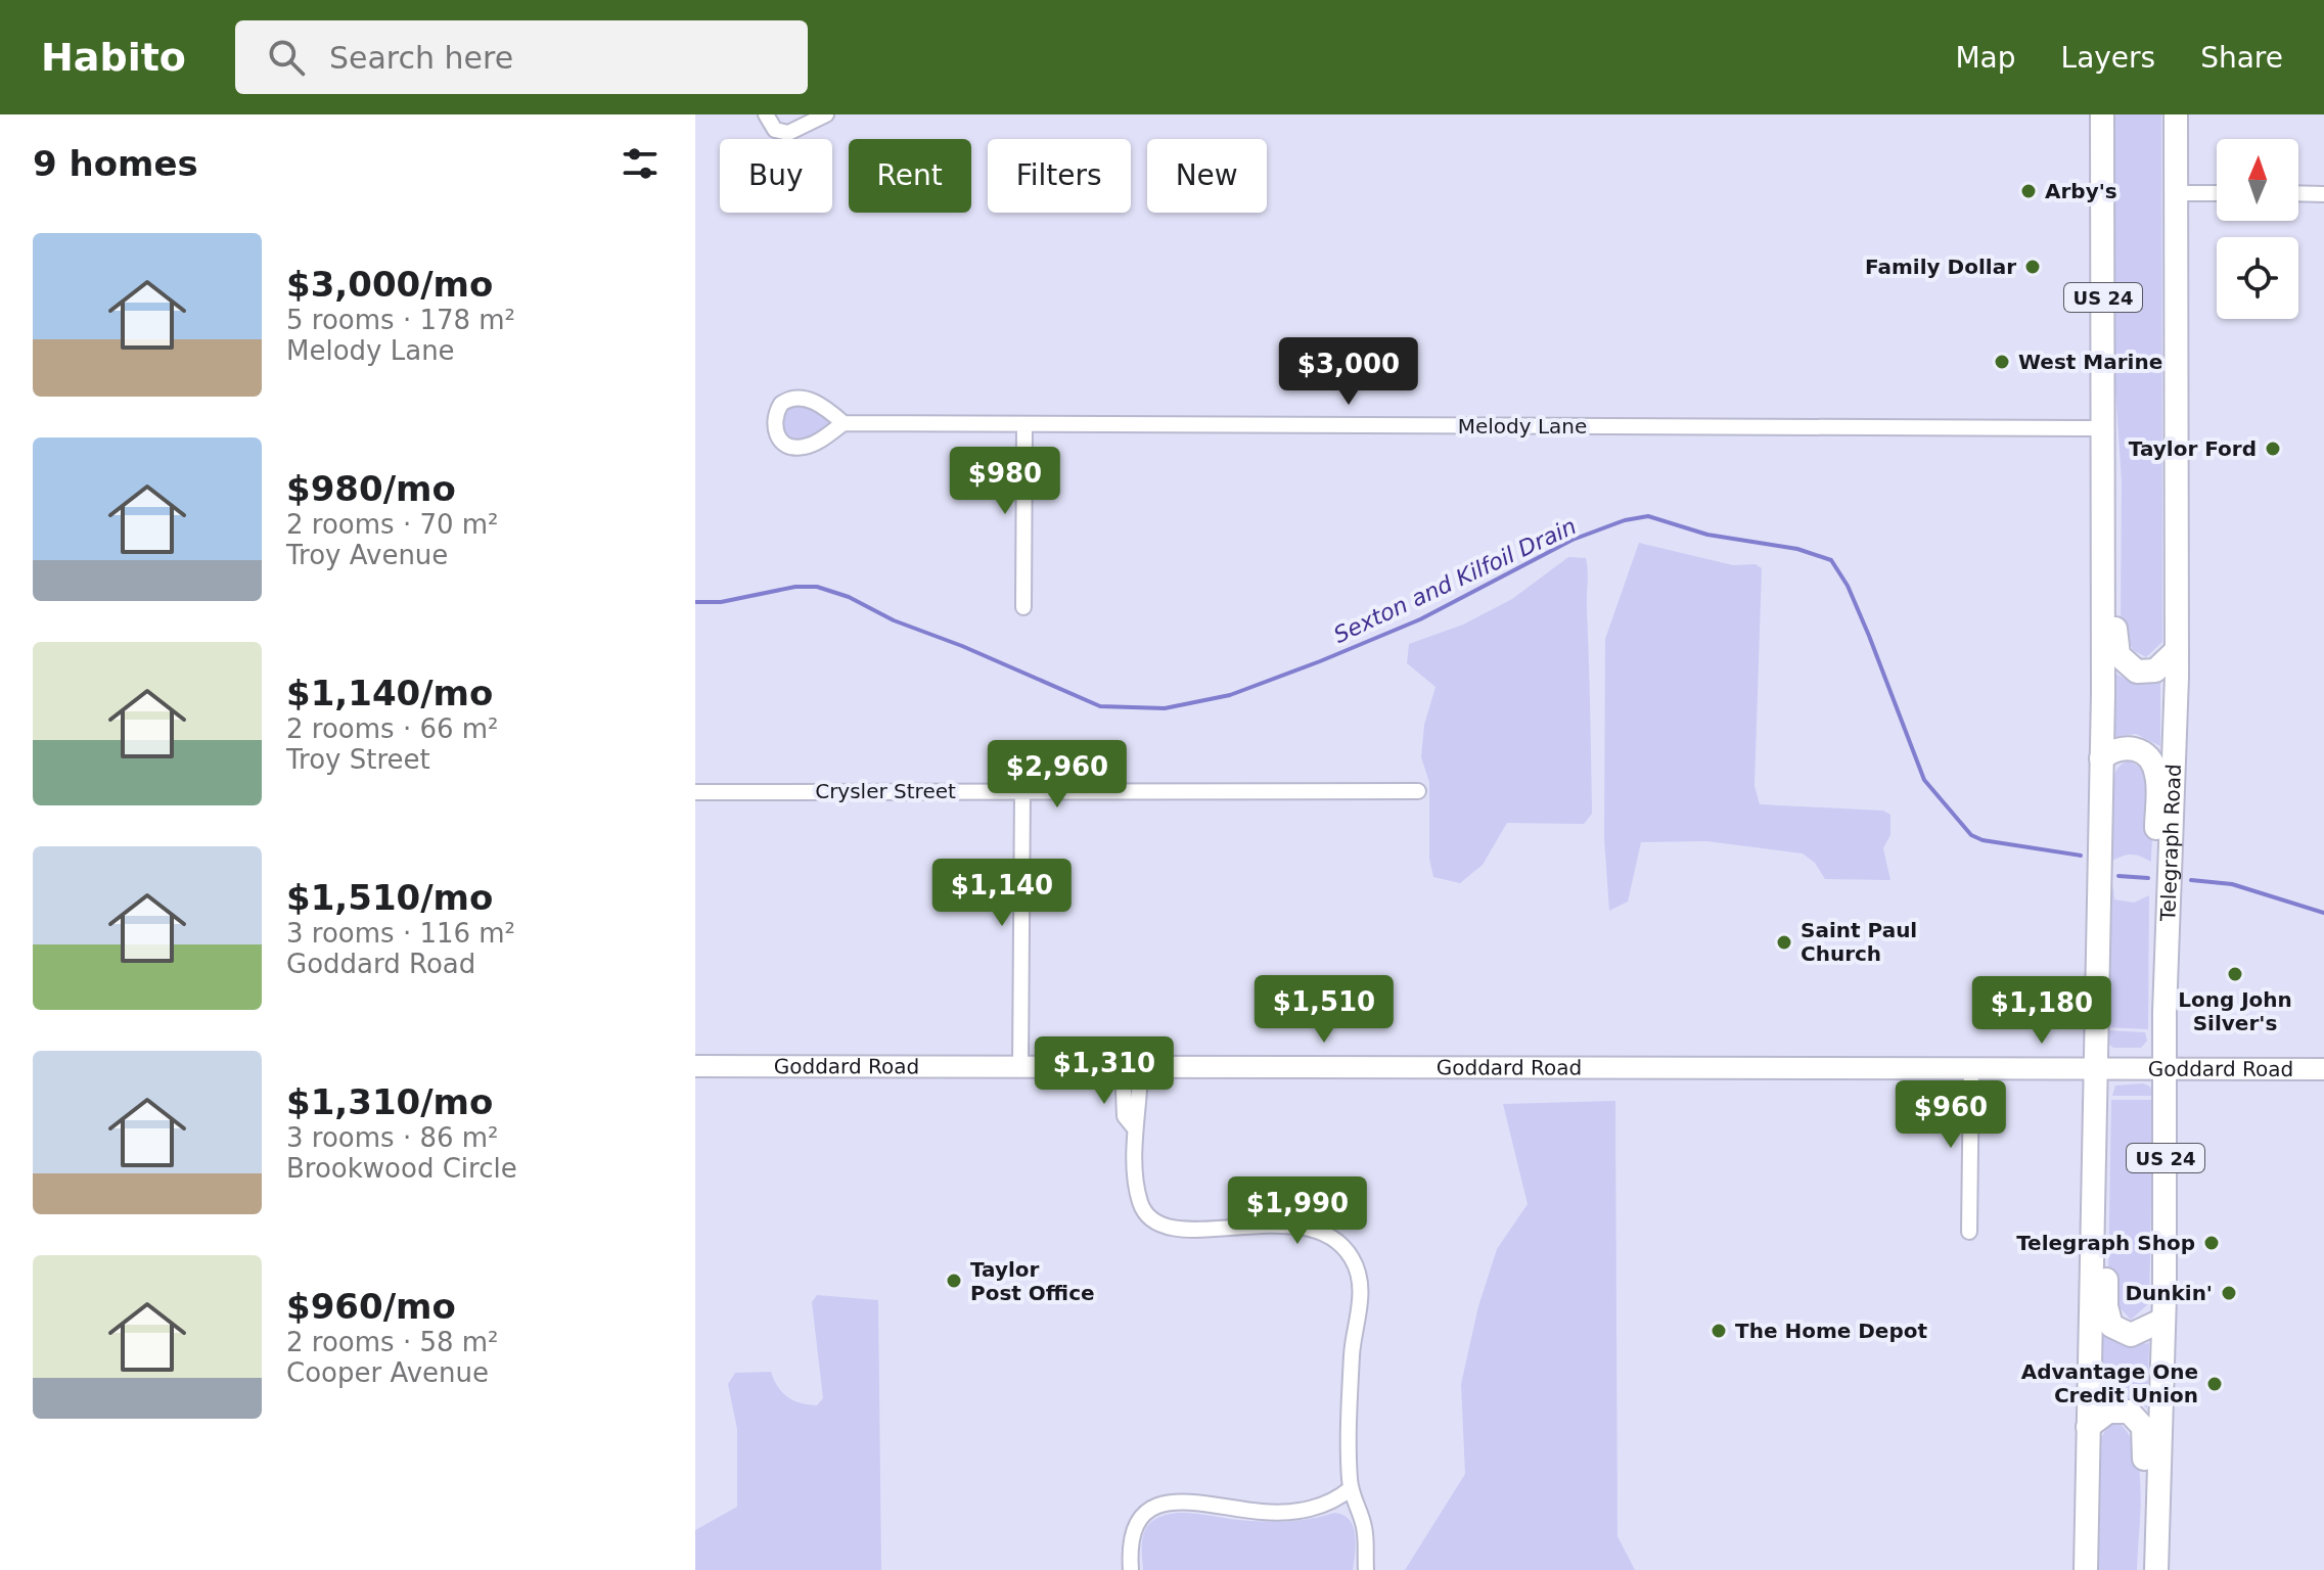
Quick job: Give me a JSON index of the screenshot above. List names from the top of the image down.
{
  "streets": {
    "main road": ["US 24", "Telegraph Road", "Goddard Road"],
    "street": ["Melody Lane", "Crysler Street"]
  },
  "crossings": [
    ["US 24", "Melody Lane"],
    ["US 24", "Goddard Road"],
    ["Telegraph Road", "Goddard Road"]
  ],
  "water": ["Sexton and Kilfoil Drain"],
  "places": [
    "Arby's",
    "Family Dollar",
    "West Marine",
    "Taylor Ford",
    "Saint Paul Church",
    "Long John Silver's",
    "Telegraph Shop",
    "Taylor Post Office",
    "Dunkin'",
    "The Home Depot",
    "Advantage One Credit Union"
  ],
  "north": "top",
  "page": {
    "header": "Habito",
    "search": "Search here",
    "nav": ["Map", "Layers", "Share"],
    "heading": "9 homes",
    "chip": [
      "Buy",
      "Rent",
      "Filters",
      "New"
    ],
    "list": [
      {
        "name": "$3,000/mo",
        "note": "5 rooms · 178 m² · Melody Lane"
      },
      {
        "name": "$980/mo",
        "note": "2 rooms · 70 m² · Troy Avenue"
      },
      {
        "name": "$1,140/mo",
        "note": "2 rooms · 66 m² · Troy Street"
      },
      {
        "name": "$1,510/mo",
        "note": "3 rooms · 116 m² · Goddard Road"
      },
      {
        "name": "$1,310/mo",
        "note": "3 rooms · 86 m² · Brookwood Circle"
      },
      {
        "name": "$960/mo",
        "note": "2 rooms · 58 m² · Cooper Avenue"
      }
    ],
    "price": [
      "$3,000",
      "$980",
      "$2,960",
      "$1,140",
      "$1,510",
      "$1,180",
      "$1,310",
      "$960",
      "$1,990"
    ]
  }
}
